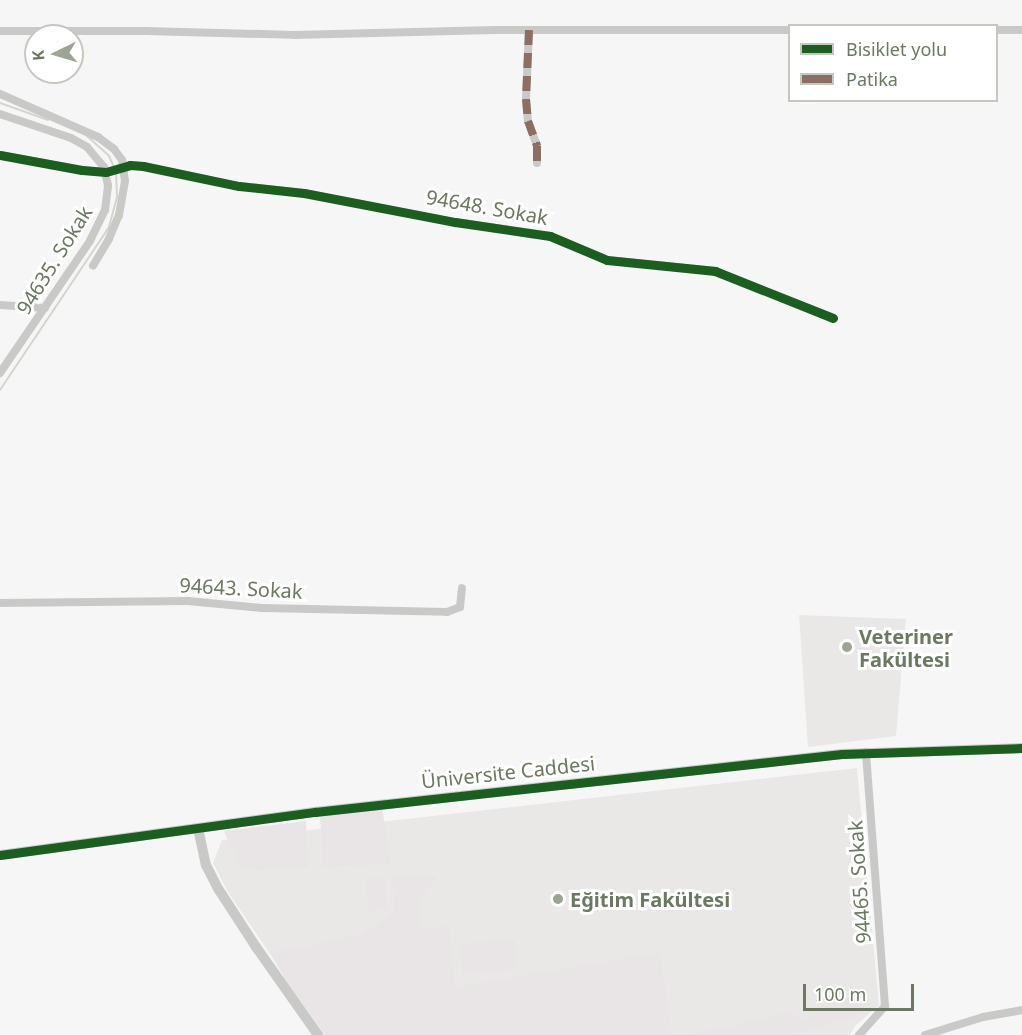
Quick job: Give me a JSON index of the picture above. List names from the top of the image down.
{
  "streets": {
    "street": [
      "94648. Sokak",
      "94635. Sokak",
      "94643. Sokak",
      "Üniversite Caddesi",
      "94465. Sokak"
    ]
  },
  "crossings": [
    ["94648. Sokak", "94635. Sokak"],
    ["Üniversite Caddesi", "94465. Sokak"]
  ],
  "places": ["Veteriner Fakültesi", "Eğitim Fakültesi"],
  "legend": ["Bisiklet yolu", "Patika"],
  "scale_bar": "100 m",
  "north": "left"
}
